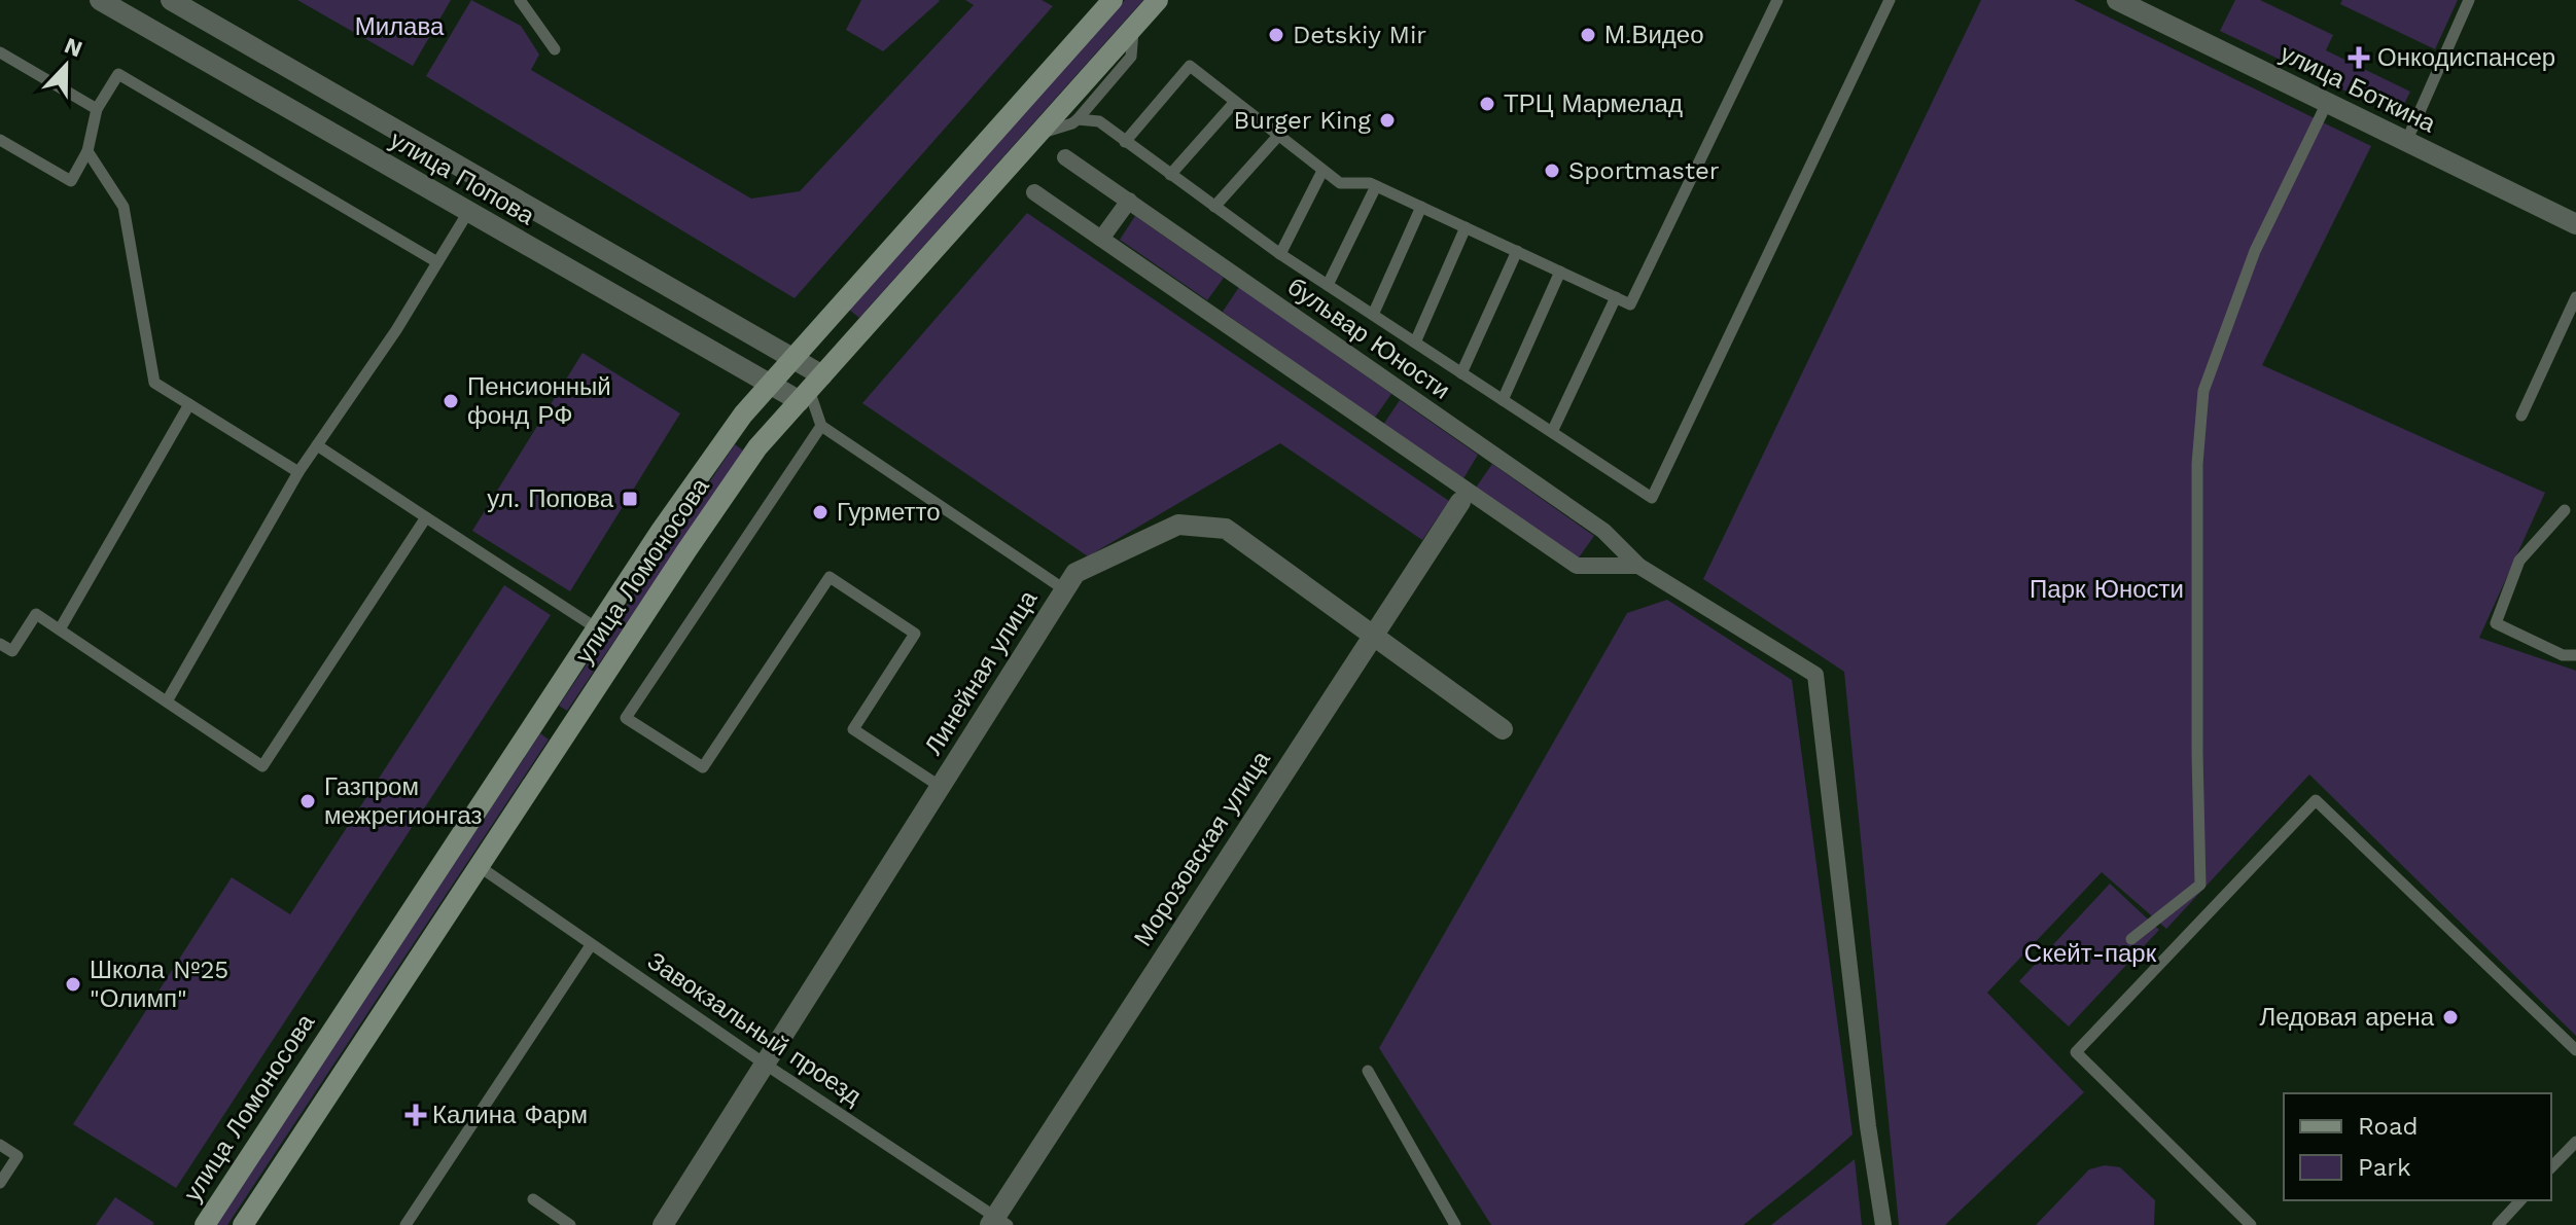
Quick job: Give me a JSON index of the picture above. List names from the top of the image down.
{
  "streets": {
    "main road": ["улица Ломоносова"],
    "street": [
      "улица Боткина",
      "улица Попова",
      "бульвар Юности",
      "Линейная улица",
      "Морозовская улица"
    ],
    "lane": ["Завокзальный проезд"]
  },
  "crossings": [
    ["улица Попова", "улица Ломоносова"],
    ["улица Ломоносова", "Завокзальный проезд"],
    ["Линейная улица", "Морозовская улица"],
    ["Линейная улица", "Завокзальный проезд"],
    ["Морозовская улица", "Завокзальный проезд"]
  ],
  "parks": ["Милава", "Парк Юности", "Скейт-парк"],
  "places": {
    "other": [
      "Detskiy Mir",
      "М.Видео",
      "ТРЦ Мармелад",
      "Burger King",
      "Sportmaster",
      "Пенсионный фонд РФ",
      "Гурметто",
      "Газпром межрегионгаз",
      "Школа №25 \"Олимп\"",
      "Ледовая арена"
    ],
    "health": ["Онкодиспансер", "Калина Фарм"],
    "transit": ["ул. Попова"]
  },
  "legend": ["Road", "Park"],
  "north": "top"
}
